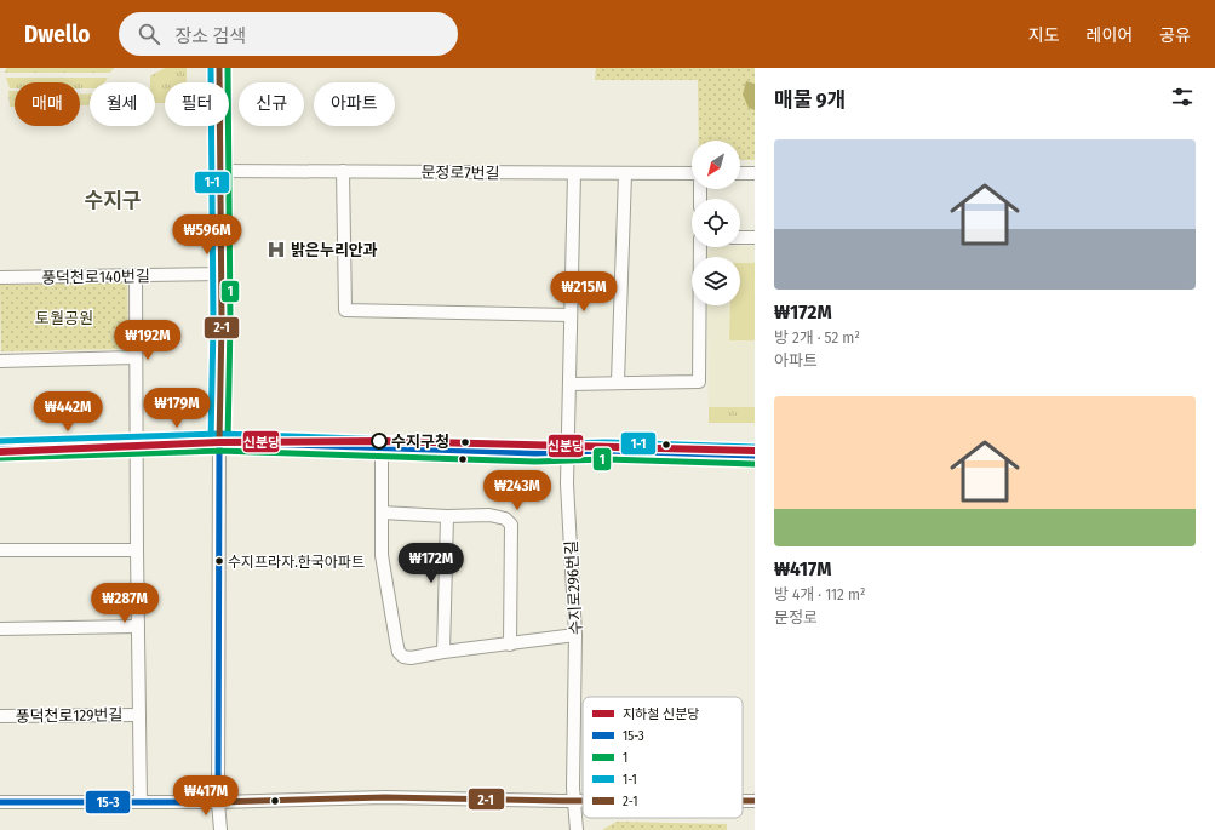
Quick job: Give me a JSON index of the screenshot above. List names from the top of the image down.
{
  "streets": {
    "street": [
      "문정로7번길",
      "풍덕천로140번길",
      "수지로296번길",
      "풍덕천로129번길"
    ]
  },
  "crossings": [
    ["문정로7번길", "수지로296번길"],
    ["풍덕천로140번길", "풍덕천로129번길"]
  ],
  "districts": ["수지구"],
  "parks": ["토월공원"],
  "places": {
    "hospital": ["밝은누리안과"],
    "other": ["수지구청", "수지프라자.한국아파트"]
  },
  "lines": [
    "transit line 1",
    "transit line 1-1",
    "transit line 2-1",
    "metro line 신분당",
    "transit line 15-3"
  ],
  "legend": [
    "지하철 신분당",
    "15-3",
    "1",
    "1-1",
    "2-1"
  ],
  "north": "bottom left",
  "page": {
    "header": "Dwello",
    "search": "장소 검색",
    "nav": ["지도", "레이어", "공유"],
    "heading": "매물 9개",
    "chip": [
      "매매",
      "월세",
      "필터",
      "신규",
      "아파트"
    ],
    "list": [
      {
        "name": "₩172M",
        "note": "방 2개 · 52 m² · 아파트"
      },
      {
        "name": "₩417M",
        "note": "방 4개 · 112 m² · 문정로"
      }
    ],
    "price": [
      "₩596M",
      "₩215M",
      "₩192M",
      "₩179M",
      "₩442M",
      "₩243M",
      "₩172M",
      "₩287M",
      "₩417M"
    ]
  }
}
